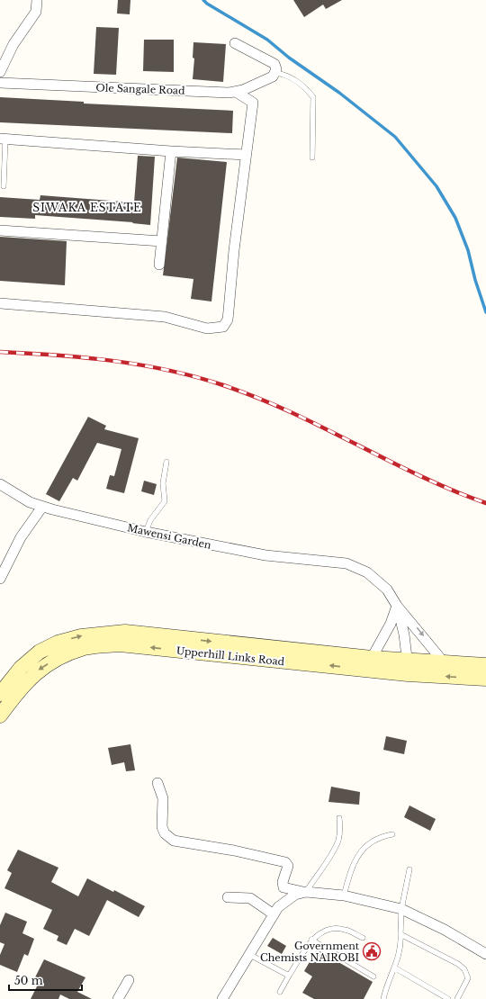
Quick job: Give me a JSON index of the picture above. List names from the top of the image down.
{
  "streets": {
    "street": ["Ole Sangale Road", "Mawensi Garden", "Upperhill Links Road"]
  },
  "districts": ["SIWAKA ESTATE"],
  "places": {
    "public building": ["Government Chemists NAIROBI"]
  },
  "scale_bar": "50 m"
}
